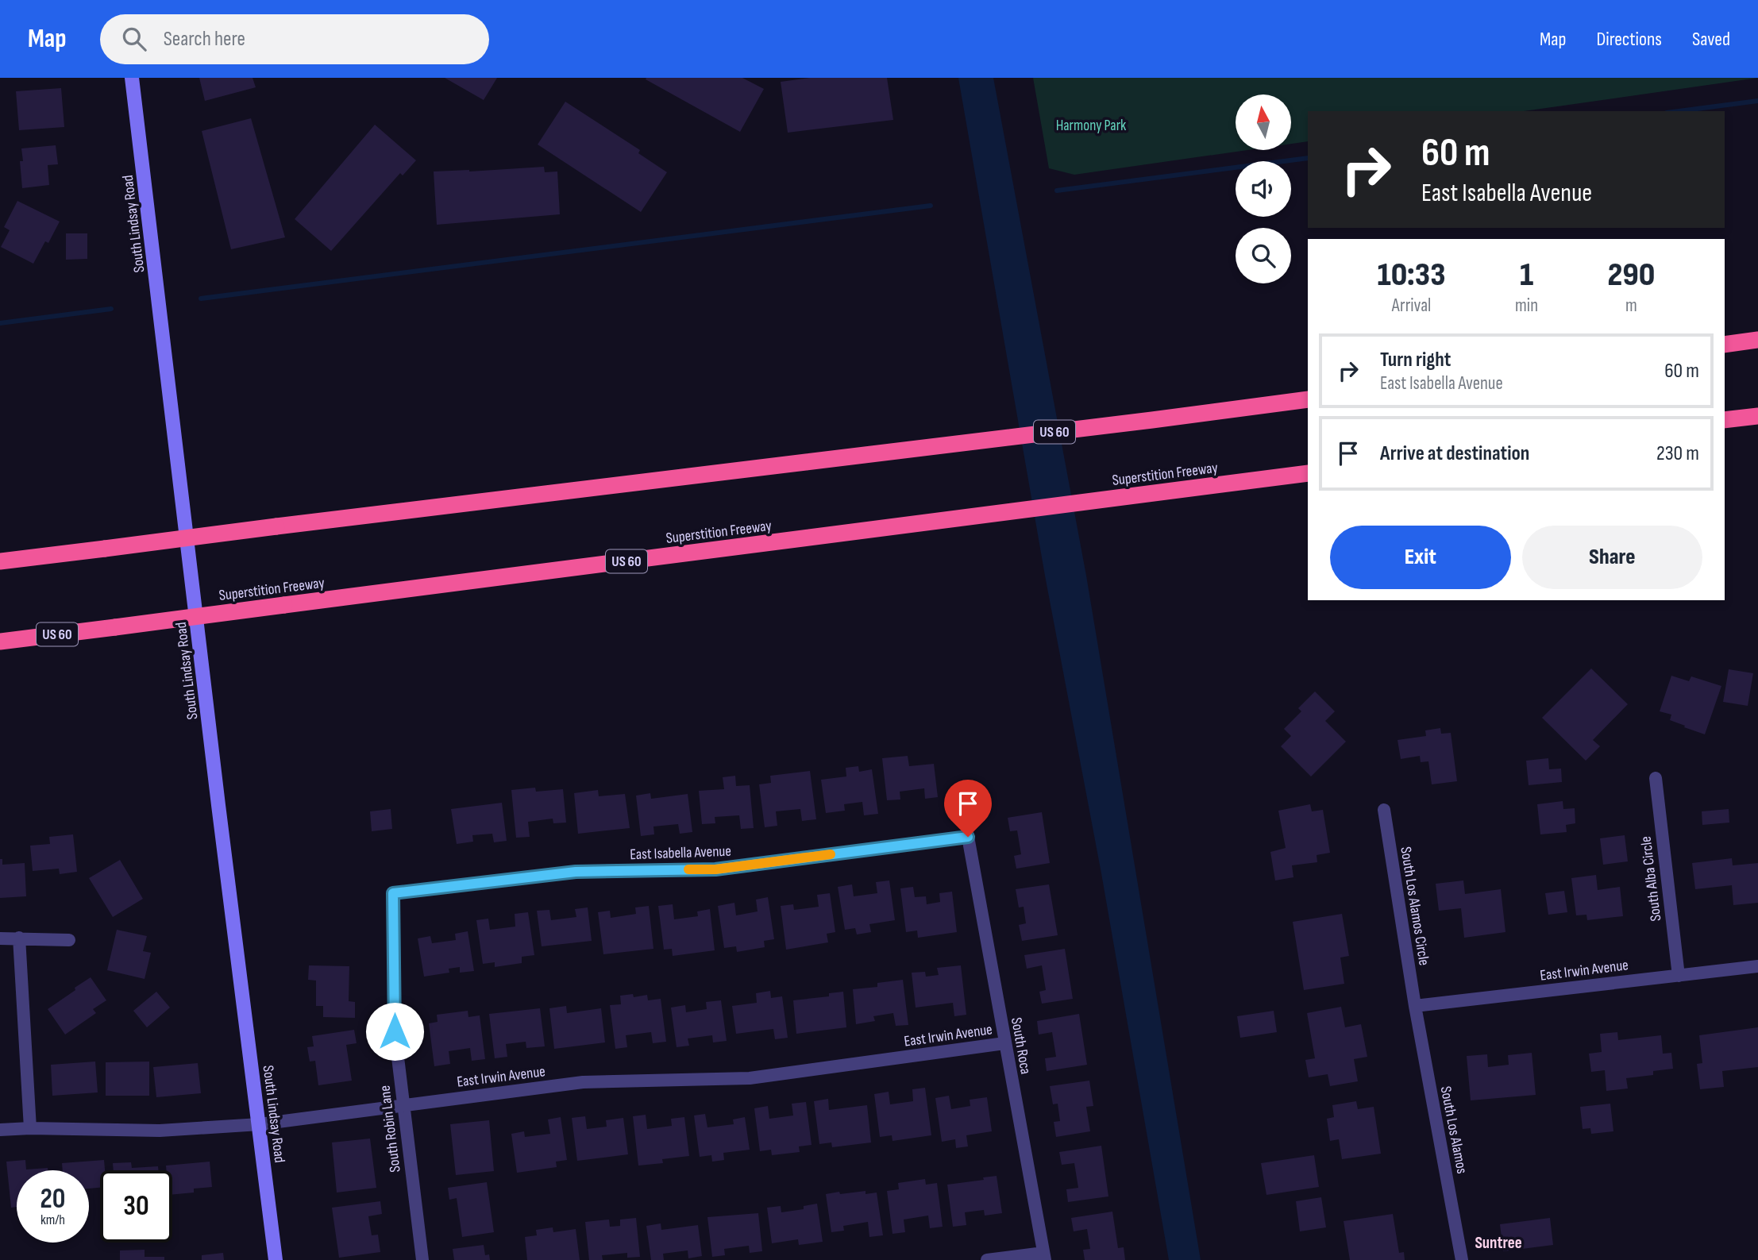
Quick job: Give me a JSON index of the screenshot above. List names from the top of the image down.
{
  "streets": {
    "highway": ["US 60", "Superstition Freeway"],
    "main road": ["South Lindsay Road"],
    "street": [
      "East Isabella Avenue",
      "South Alba Circle",
      "South Los Alamos Circle",
      "East Irwin Avenue",
      "South Roca",
      "South Robin Lane",
      "South Los Alamos"
    ]
  },
  "crossings": [
    ["South Lindsay Road", "East Irwin Avenue"],
    ["East Isabella Avenue", "South Roca"],
    ["East Isabella Avenue", "South Robin Lane"],
    ["South Alba Circle", "East Irwin Avenue"],
    ["South Los Alamos Circle", "East Irwin Avenue"],
    ["South Los Alamos Circle", "South Los Alamos"],
    ["East Irwin Avenue", "South Roca"],
    ["East Irwin Avenue", "South Robin Lane"],
    ["East Irwin Avenue", "South Los Alamos"]
  ],
  "districts": ["Suntree"],
  "parks": ["Harmony Park"],
  "north": "top",
  "page": {
    "header": "Map",
    "search": "Search here",
    "nav": ["Map", "Directions", "Saved"],
    "turn": ["60 m", "East Isabella Avenue"],
    "eta": [
      "10:33",
      "Arrival",
      "1",
      "min",
      "290",
      "m"
    ],
    "list": [
      {
        "name": "Turn right",
        "note": "East Isabella Avenue",
        "value": "60 m"
      },
      {
        "name": "Arrive at destination",
        "value": "230 m"
      }
    ],
    "buttons": ["Exit", "Share"],
    "speed": "20 km/h",
    "limit": "30"
  }
}
